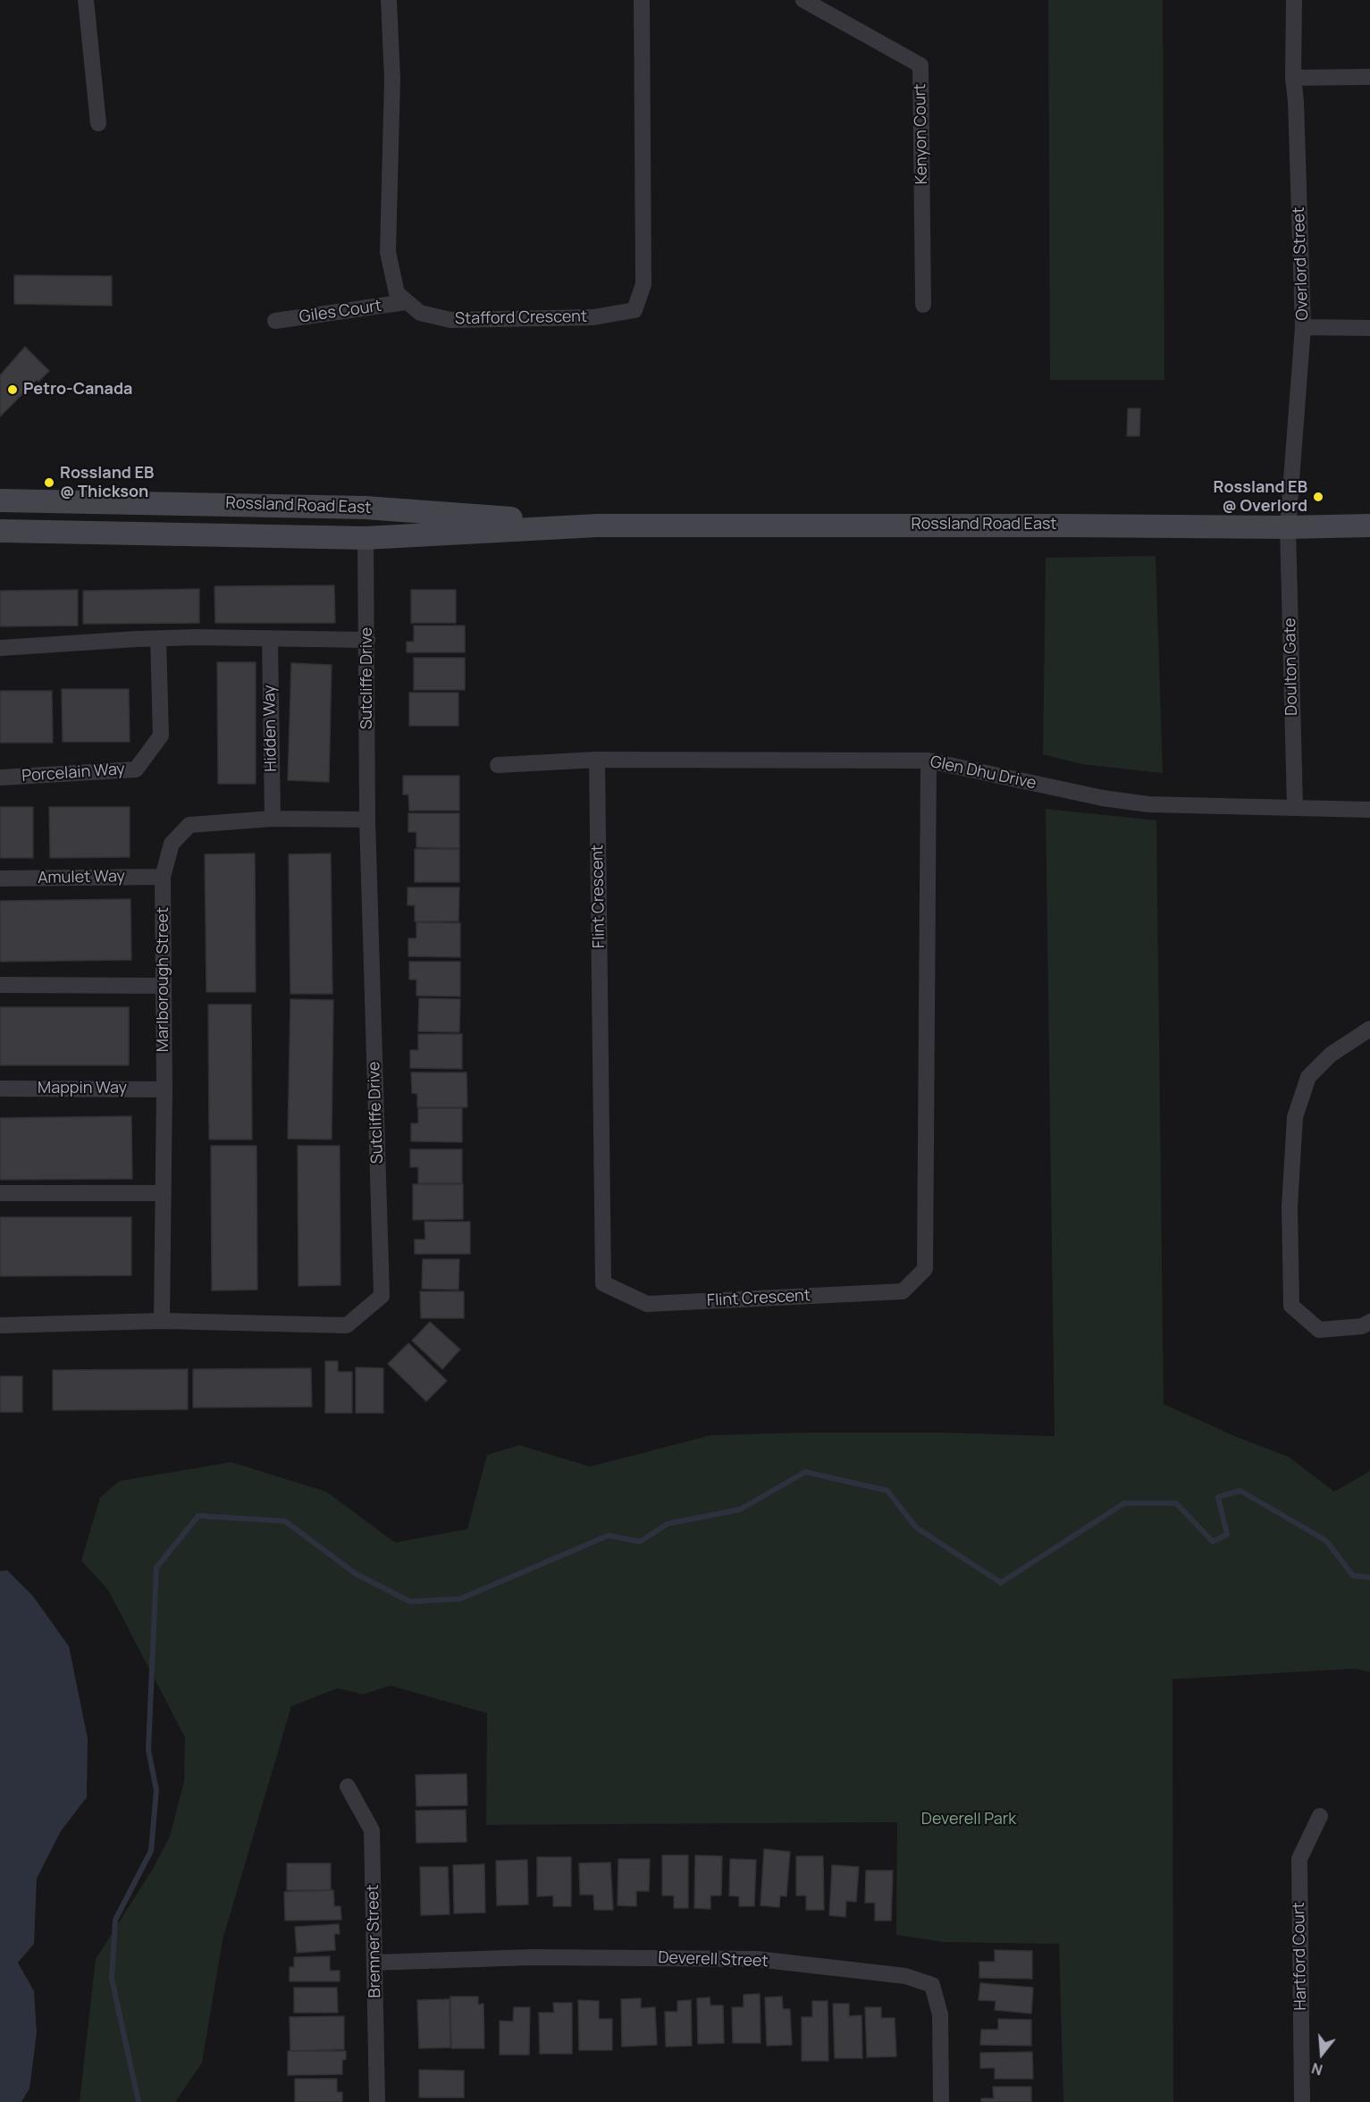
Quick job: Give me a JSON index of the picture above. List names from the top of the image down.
{
  "streets": {
    "main road": ["Rossland Road East"],
    "street": [
      "Kenyon Court",
      "Overlord Street",
      "Giles Court",
      "Stafford Crescent",
      "Doulton Gate",
      "Sutcliffe Drive",
      "Hidden Way",
      "Porcelain Way",
      "Glen Dhu Drive",
      "Amulet Way",
      "Flint Crescent",
      "Marlborough Street",
      "Mappin Way",
      "Bremner Street",
      "Hartford Court",
      "Deverell Street"
    ]
  },
  "crossings": [
    ["Overlord Street", "Rossland Road East"],
    ["Overlord Street", "Doulton Gate"],
    ["Giles Court", "Stafford Crescent"],
    ["Rossland Road East", "Doulton Gate"],
    ["Rossland Road East", "Sutcliffe Drive"],
    ["Doulton Gate", "Glen Dhu Drive"],
    ["Sutcliffe Drive", "Marlborough Street"],
    ["Hidden Way", "Marlborough Street"],
    ["Glen Dhu Drive", "Flint Crescent"],
    ["Amulet Way", "Marlborough Street"],
    ["Marlborough Street", "Mappin Way"],
    ["Bremner Street", "Deverell Street"]
  ],
  "parks": ["Deverell Park"],
  "places": ["Petro-Canada", "Rossland EB @ Thickson", "Rossland EB @ Overlord"],
  "north": "bottom"
}
